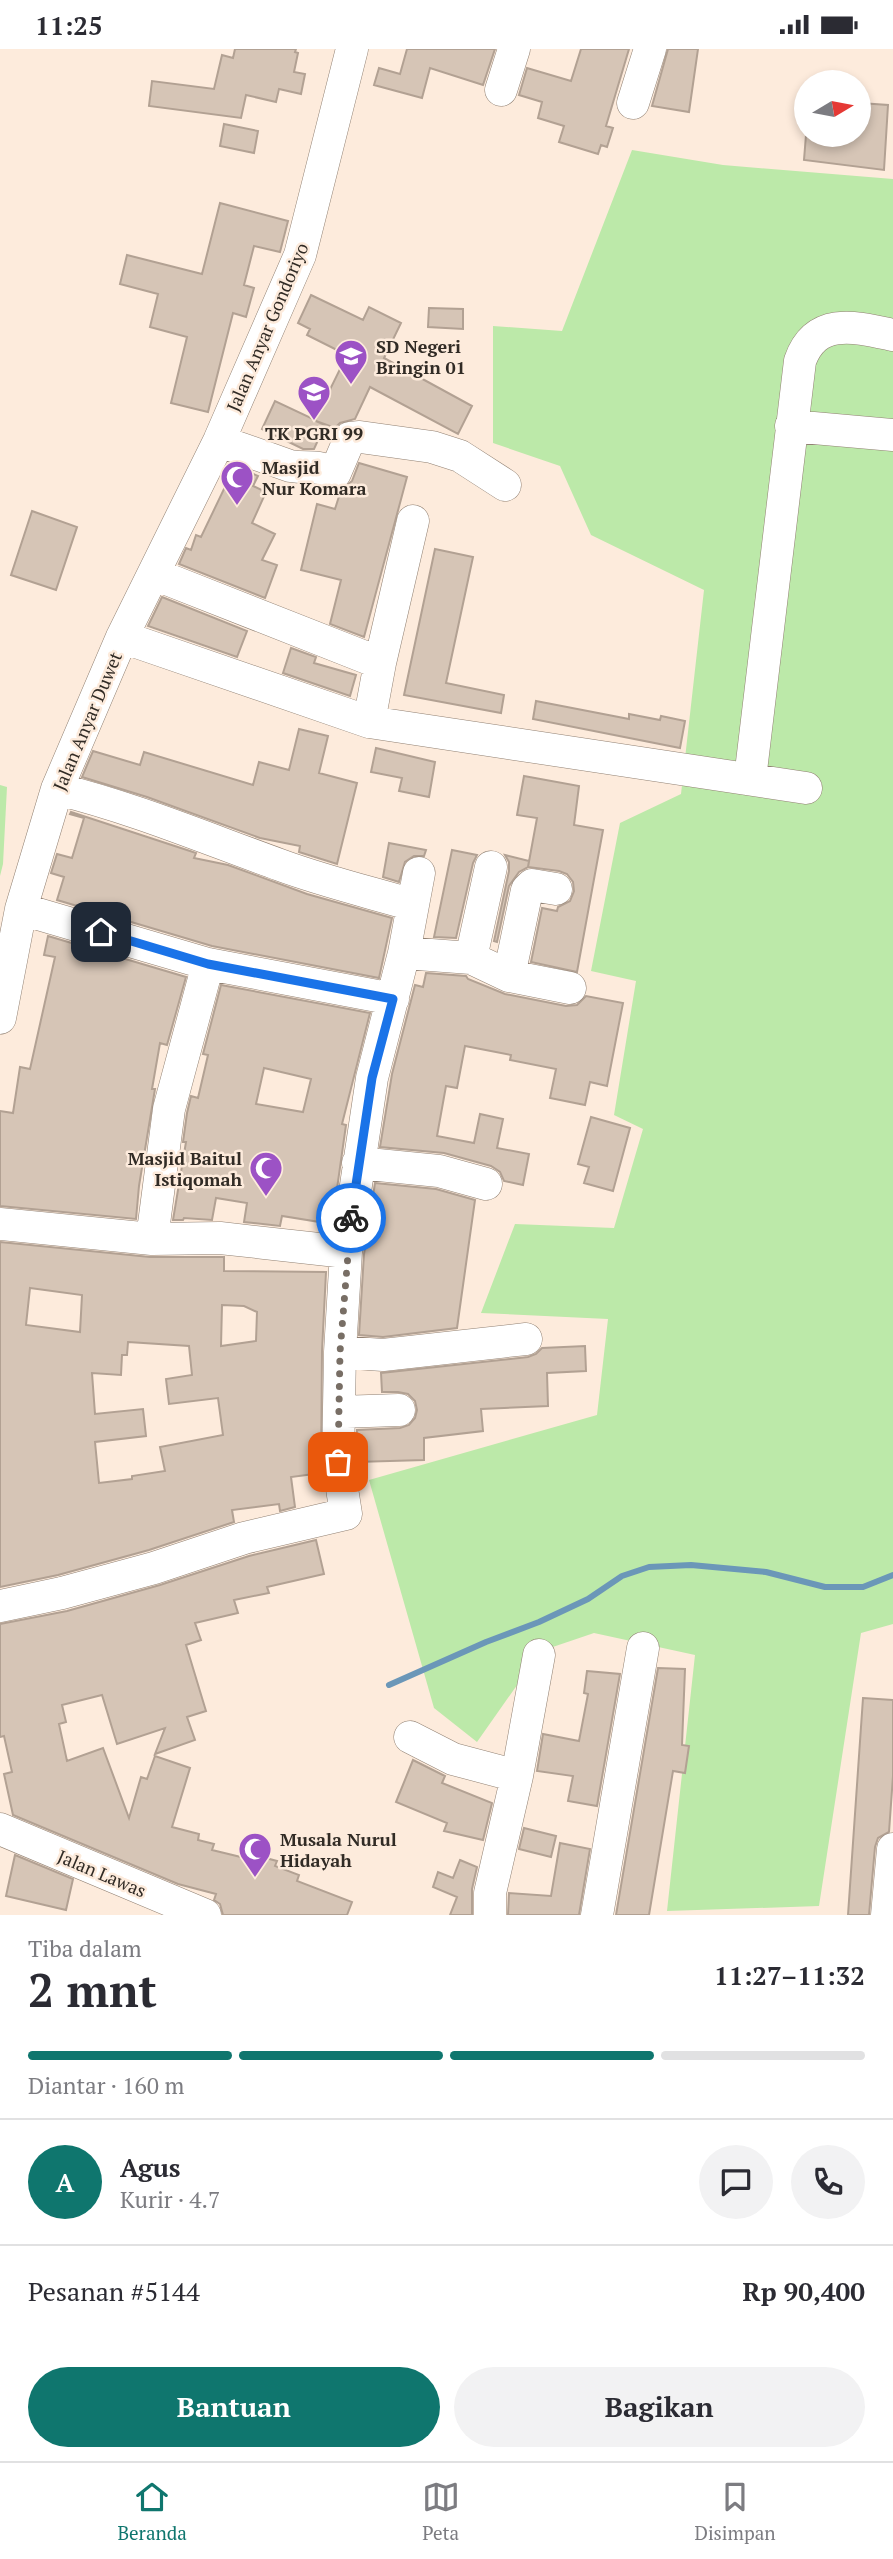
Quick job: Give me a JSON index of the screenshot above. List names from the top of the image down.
{
  "streets": {
    "street": ["Jalan Anyar Gondoriyo", "Jalan Anyar Duwet", "Jalan Lawas"]
  },
  "crossings": [
    ["Jalan Anyar Gondoriyo", "Jalan Anyar Duwet"]
  ],
  "places": {
    "school or university": ["SD Negeri Bringin 01", "TK PGRI 99"],
    "mosque": ["Masjid Nur Komara", "Masjid Baitul Istiqomah", "Musala Nurul Hidayah"]
  },
  "north": "right",
  "page": {
    "status": "11:25",
    "heading": ["2 mnt", "Tiba dalam", "11:27–11:32"],
    "panel": [
      "Agus",
      "Kurir · 4.7",
      "Pesanan #5144",
      "Rp 90,400"
    ],
    "bar": "Diantar · 160 m",
    "round": "A",
    "buttons": ["Bantuan", "Bagikan"],
    "tabs": ["Beranda", "Peta", "Disimpan"]
  }
}
